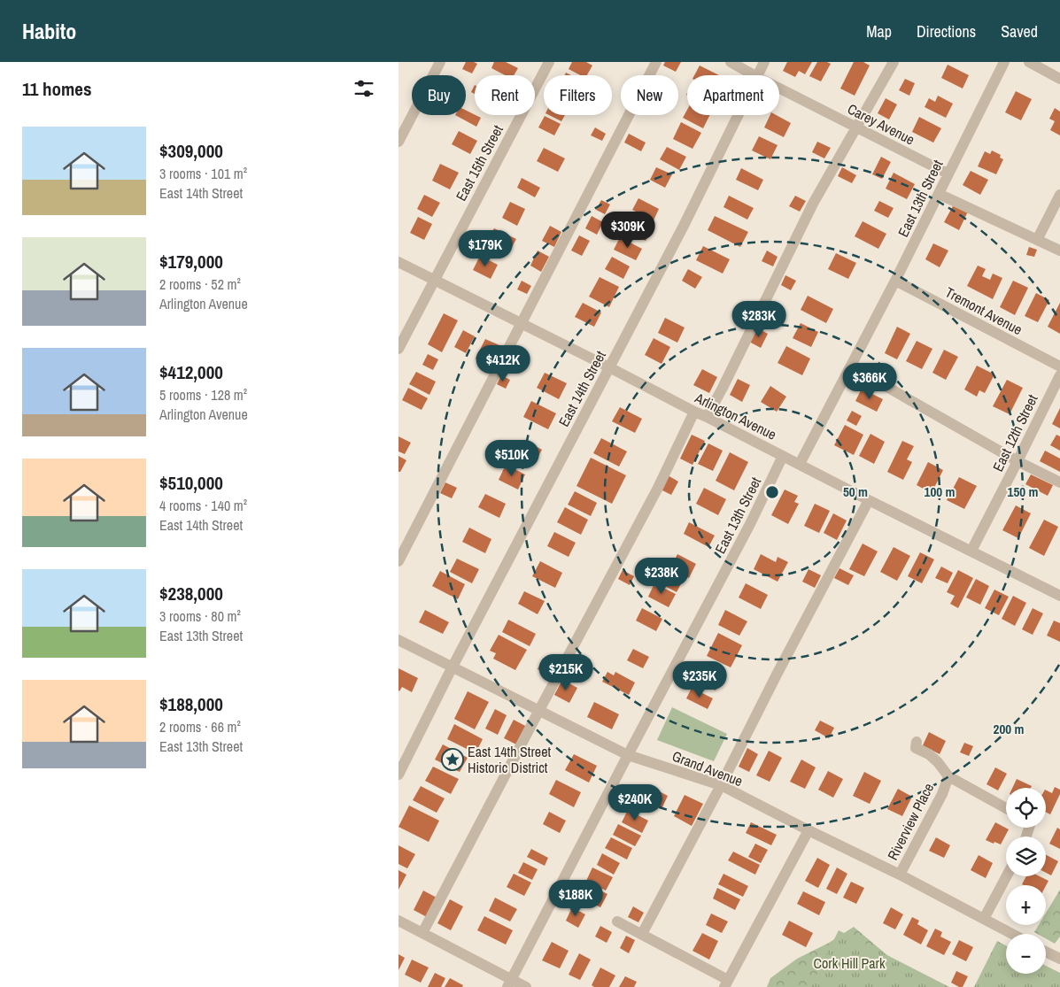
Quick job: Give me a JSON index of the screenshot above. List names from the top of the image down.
{
  "streets": {
    "street": [
      "Carey Avenue",
      "East 15th Street",
      "East 13th Street",
      "Tremont Avenue",
      "East 14th Street",
      "Arlington Avenue",
      "East 12th Street",
      "Grand Avenue",
      "Riverview Place"
    ]
  },
  "crossings": [
    ["Carey Avenue", "East 13th Street"],
    ["East 15th Street", "Arlington Avenue"],
    ["East 13th Street", "Tremont Avenue"],
    ["East 13th Street", "Arlington Avenue"],
    ["East 13th Street", "Grand Avenue"],
    ["East 14th Street", "Arlington Avenue"],
    ["East 14th Street", "Grand Avenue"],
    ["Arlington Avenue", "East 12th Street"],
    ["Grand Avenue", "Riverview Place"]
  ],
  "parks": ["Cork Hill Park"],
  "places": {
    "place": ["East 14th Street Historic District"]
  },
  "page": {
    "header": "Habito",
    "nav": ["Map", "Directions", "Saved"],
    "heading": "11 homes",
    "chip": [
      "Buy",
      "Rent",
      "Filters",
      "New",
      "Apartment"
    ],
    "list": [
      {
        "name": "$309,000",
        "note": "3 rooms · 101 m² · East 14th Street"
      },
      {
        "name": "$179,000",
        "note": "2 rooms · 52 m² · Arlington Avenue"
      },
      {
        "name": "$412,000",
        "note": "5 rooms · 128 m² · Arlington Avenue"
      },
      {
        "name": "$510,000",
        "note": "4 rooms · 140 m² · East 14th Street"
      },
      {
        "name": "$238,000",
        "note": "3 rooms · 80 m² · East 13th Street"
      },
      {
        "name": "$188,000",
        "note": "2 rooms · 66 m² · East 13th Street"
      }
    ],
    "price": [
      "$309K",
      "$179K",
      "$283K",
      "$412K",
      "$366K",
      "$510K",
      "$238K",
      "$215K",
      "$235K",
      "$240K",
      "$188K"
    ],
    "map_buttons": ["+", "−"]
  },
  "rings": [
    "50 m",
    "100 m",
    "150 m",
    "200 m"
  ]
}
